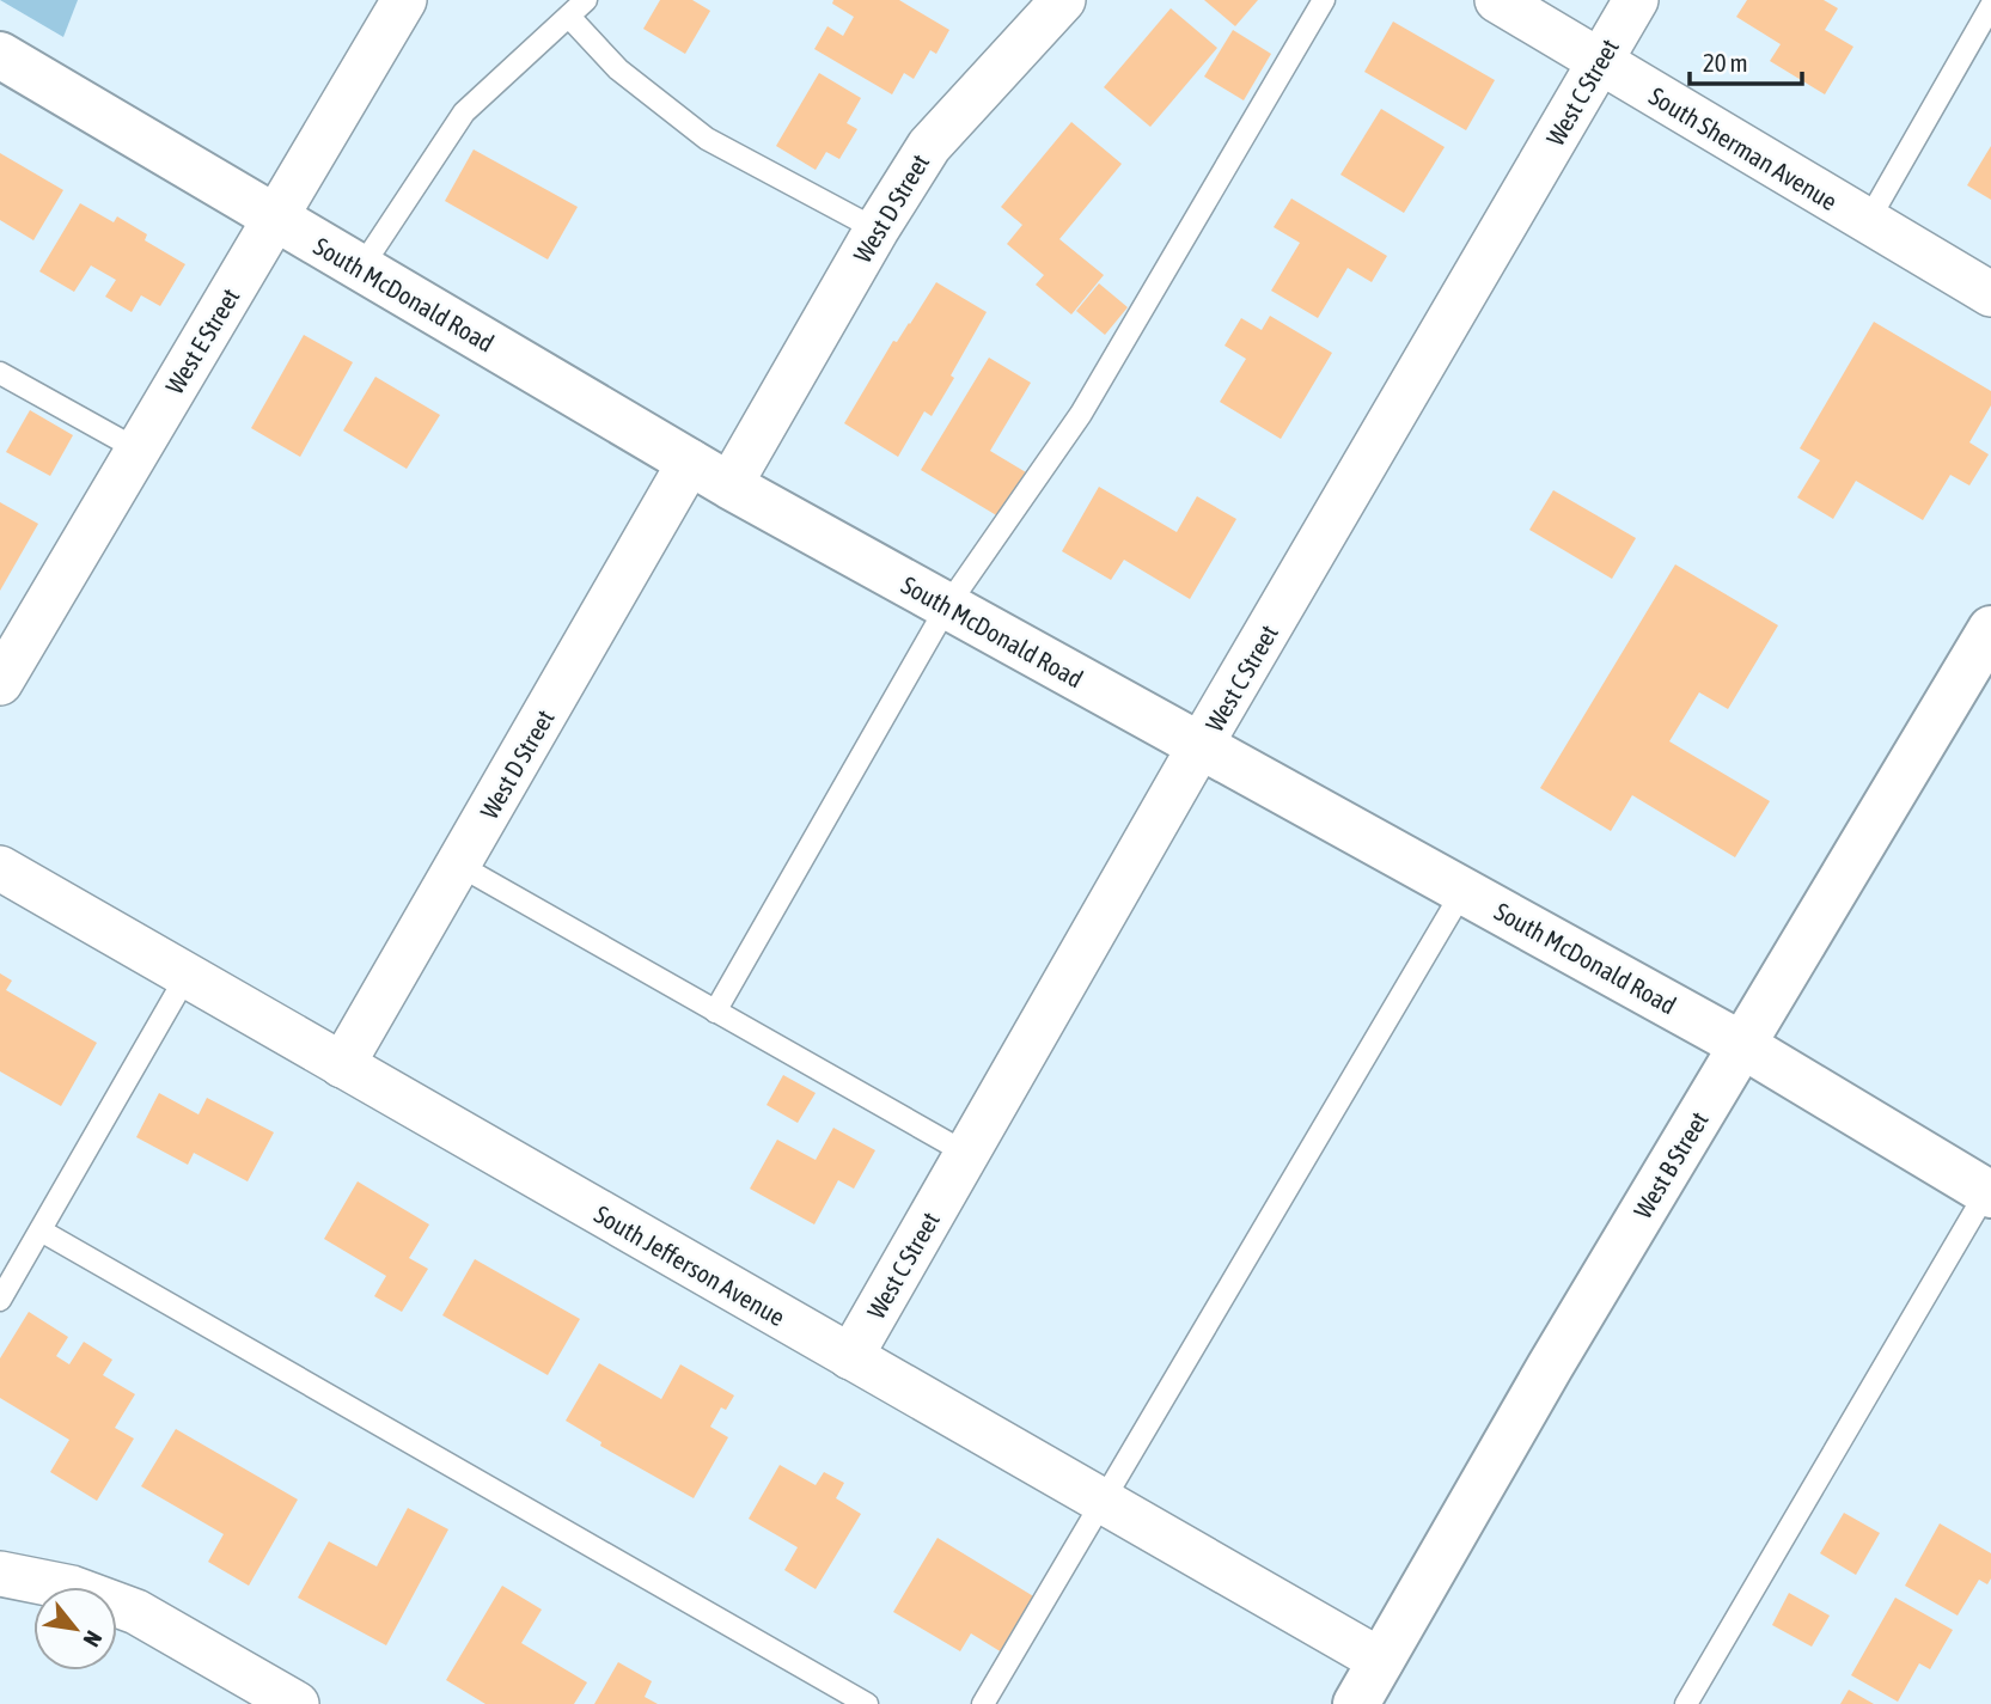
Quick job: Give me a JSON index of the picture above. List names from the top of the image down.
{
  "streets": {
    "street": [
      "West C Street",
      "South Sherman Avenue",
      "West D Street",
      "South McDonald Road",
      "West E Street",
      "West B Street",
      "South Jefferson Avenue"
    ]
  },
  "crossings": [
    ["West C Street", "South Sherman Avenue"],
    ["West C Street", "South McDonald Road"],
    ["West C Street", "South Jefferson Avenue"],
    ["West D Street", "South McDonald Road"],
    ["West D Street", "South Jefferson Avenue"],
    ["South McDonald Road", "West E Street"],
    ["South McDonald Road", "West B Street"],
    ["West B Street", "South Jefferson Avenue"]
  ],
  "scale_bar": "20 m",
  "north": "bottom right"
}
